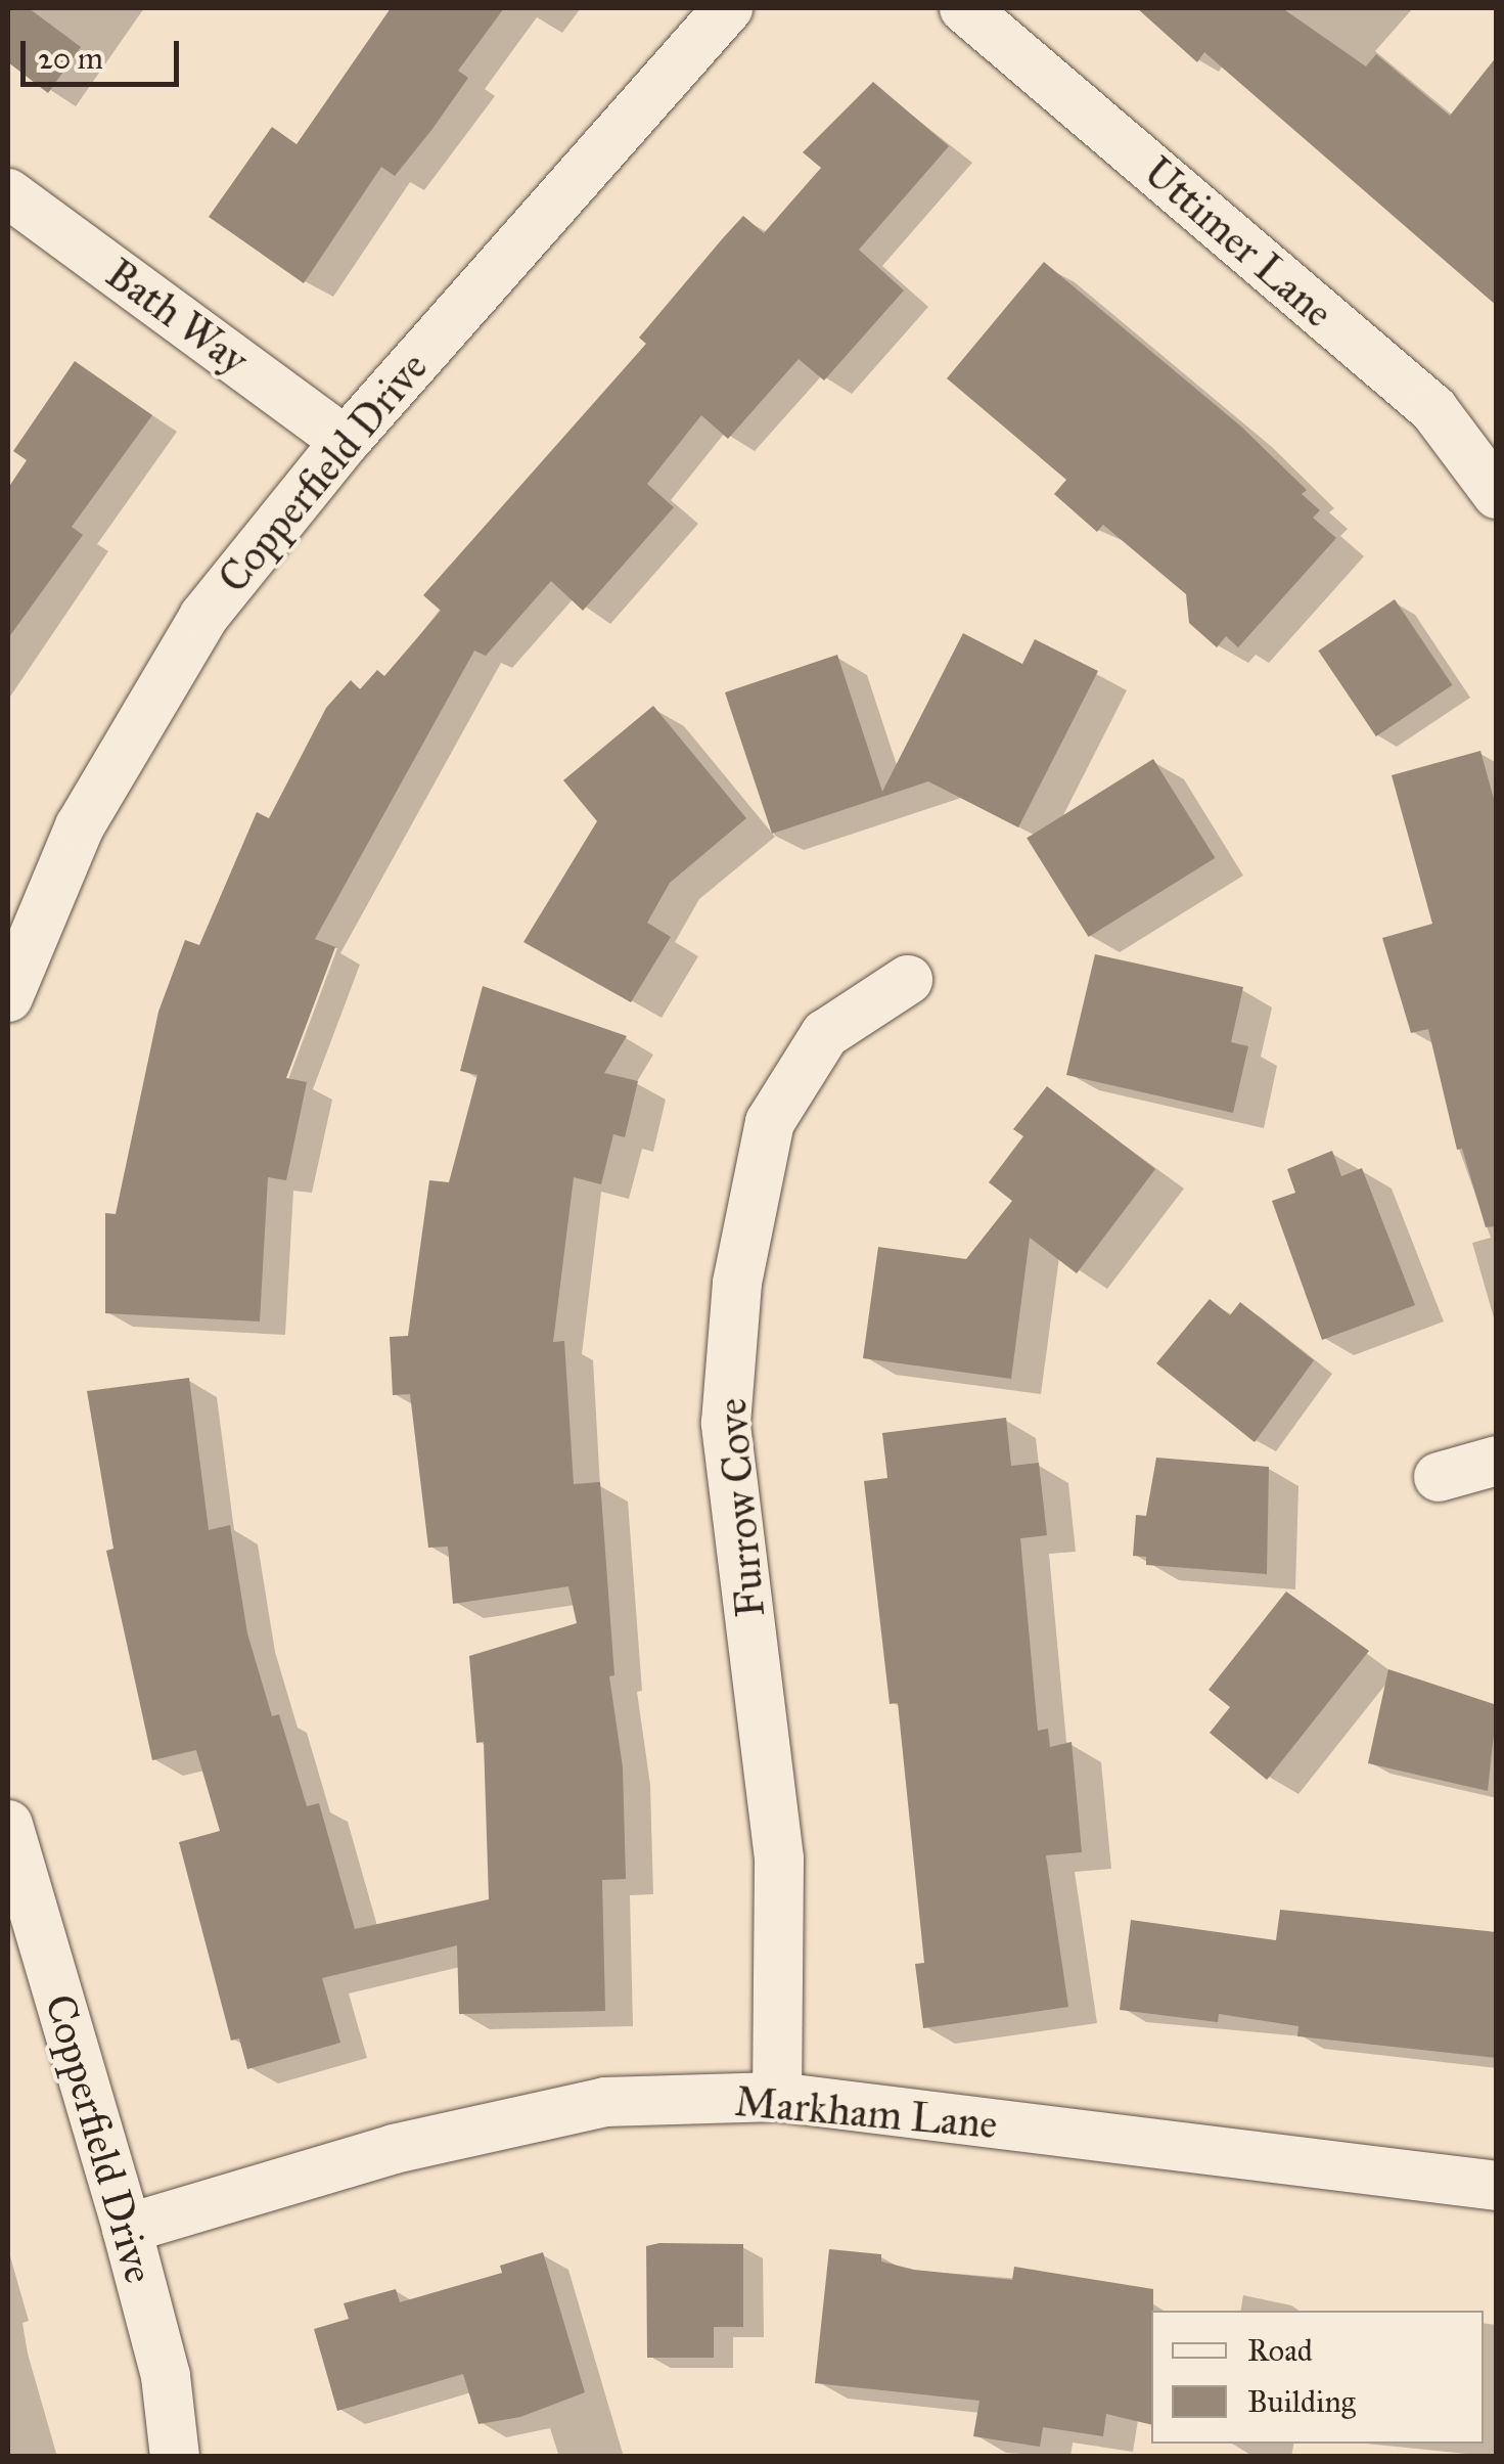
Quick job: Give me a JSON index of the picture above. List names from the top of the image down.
{
  "streets": {
    "street": [
      "Uttimer Lane",
      "Bath Way",
      "Copperfield Drive",
      "Furrow Cove",
      "Markham Lane"
    ]
  },
  "crossings": [
    ["Bath Way", "Copperfield Drive"],
    ["Copperfield Drive", "Markham Lane"],
    ["Furrow Cove", "Markham Lane"]
  ],
  "legend": ["Road", "Building"],
  "scale_bar": "20 m"
}
